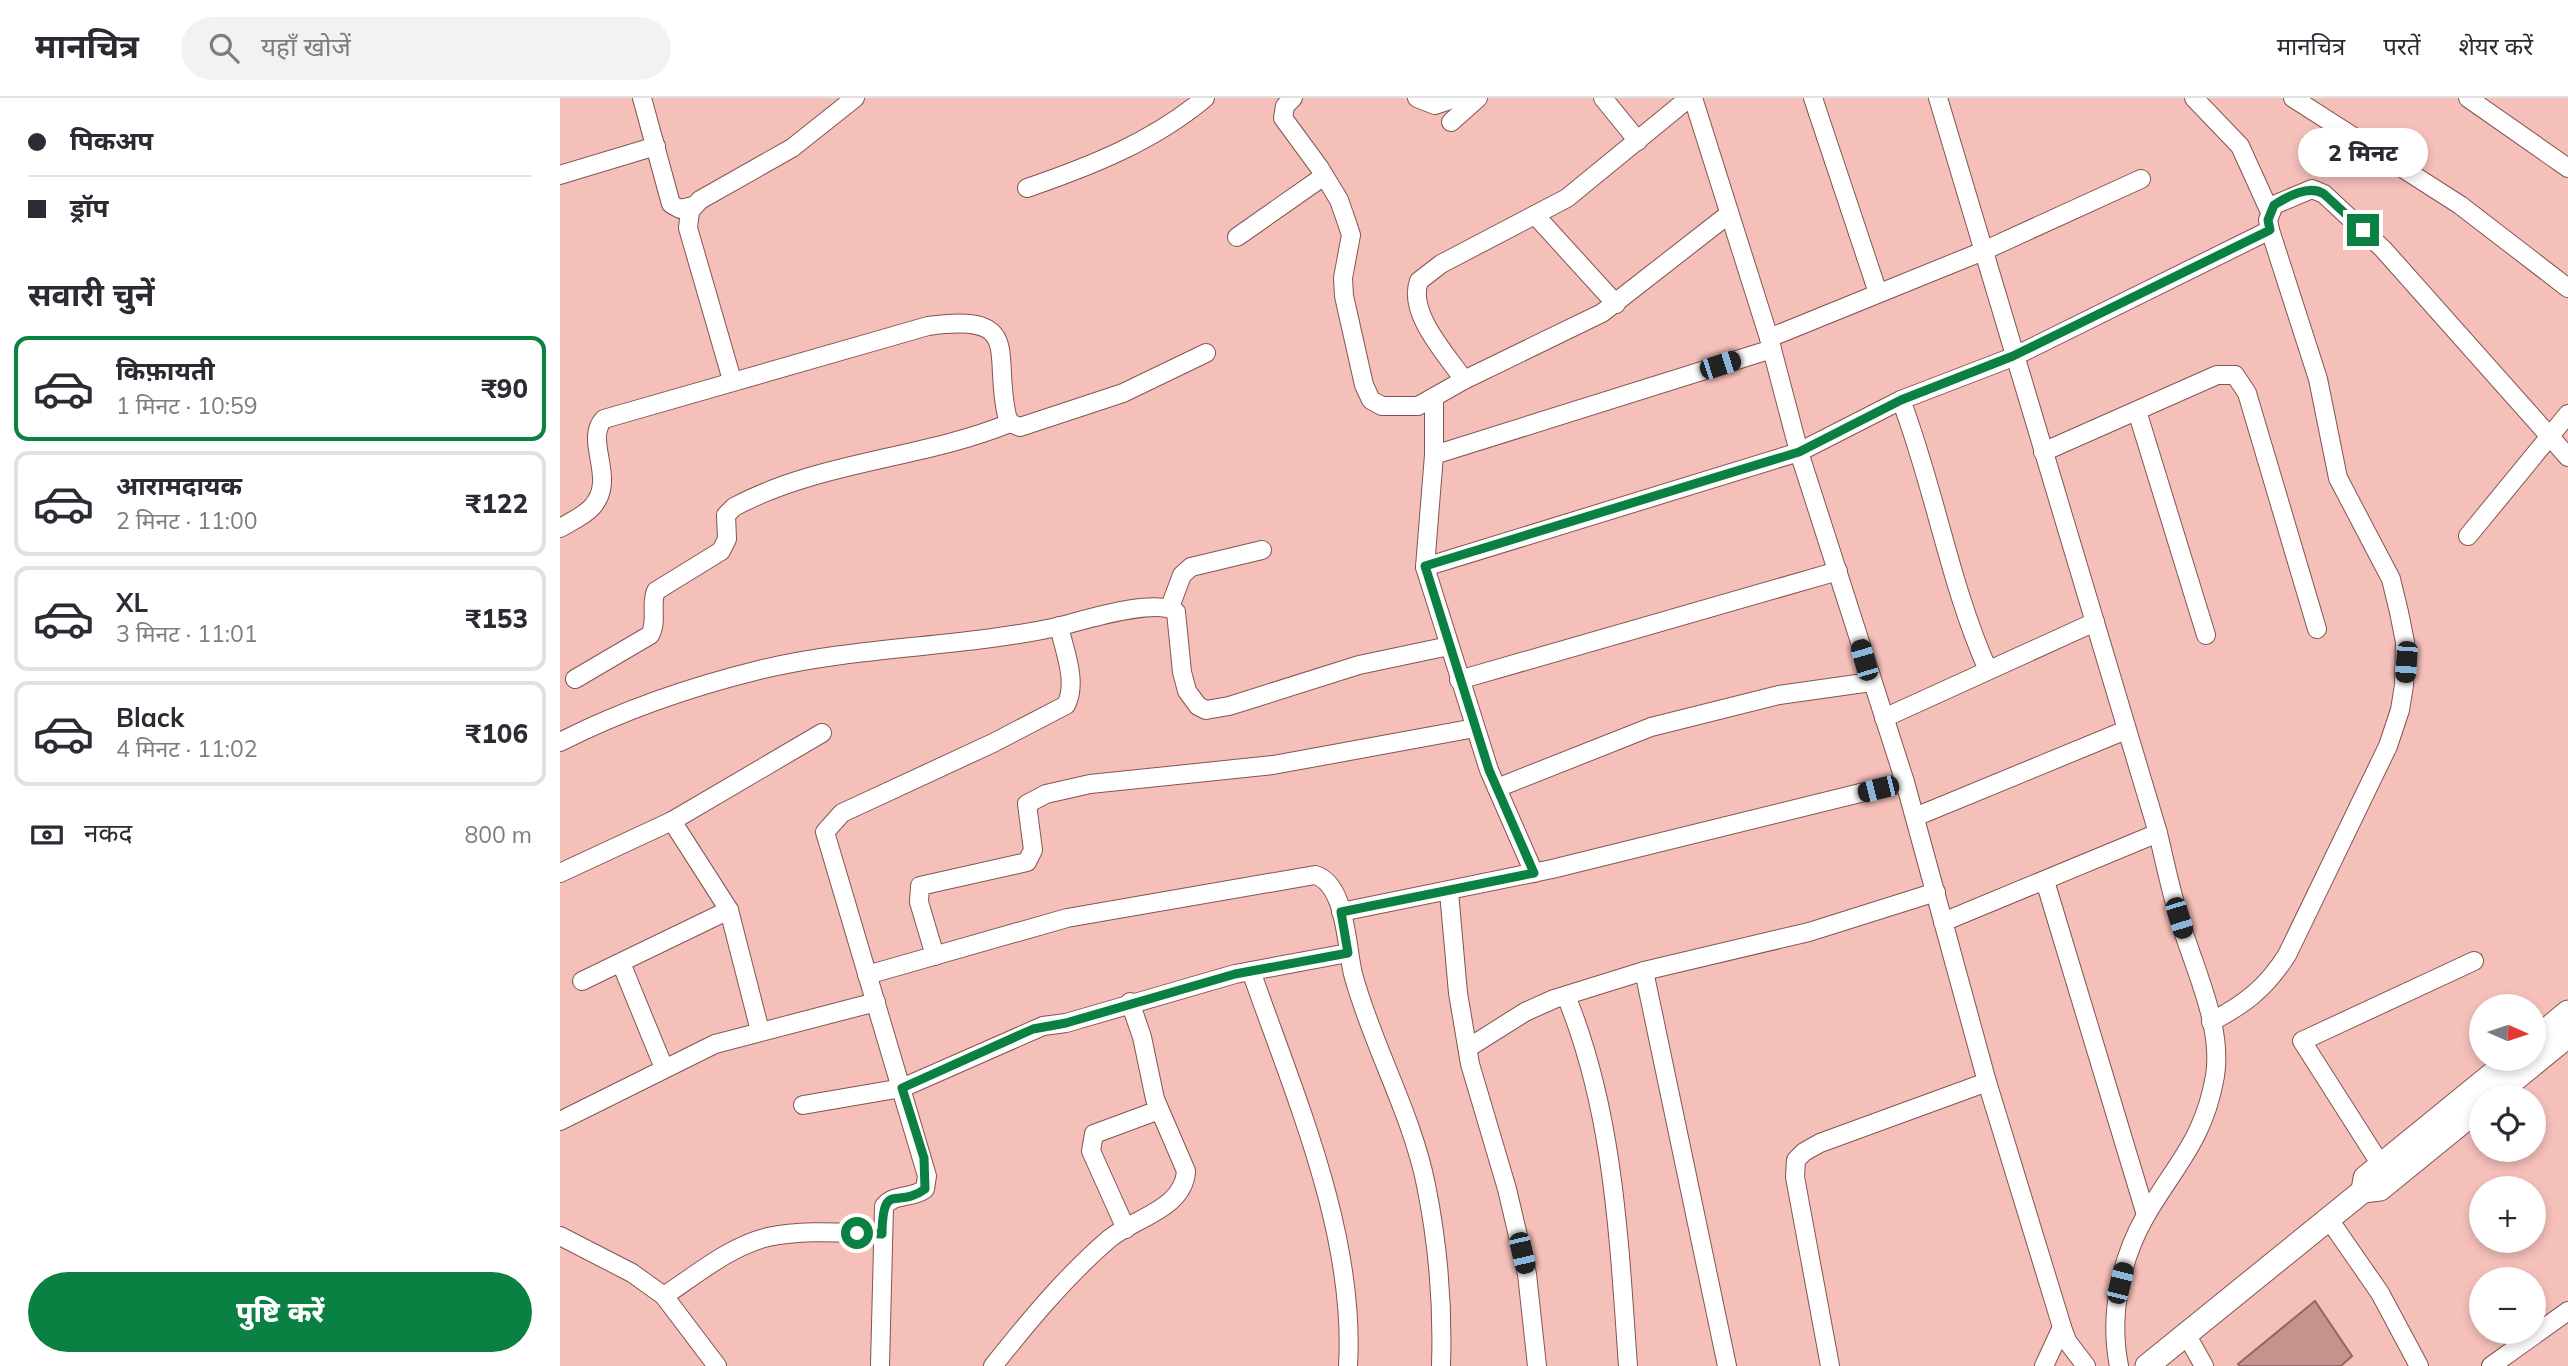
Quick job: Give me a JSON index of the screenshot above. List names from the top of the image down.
{
  "north": "right",
  "page": {
    "header": "मानचित्र",
    "search": "यहाँ खोजें",
    "nav": ["मानचित्र", "परतें", "शेयर करें"],
    "banner": ["पिकअप", "ड्रॉप"],
    "bubble": "2 मिनट",
    "heading": "सवारी चुनें",
    "list": [
      {
        "name": "किफ़ायती",
        "note": "1 मिनट · 10:59",
        "value": "₹90"
      },
      {
        "name": "आरामदायक",
        "note": "2 मिनट · 11:00",
        "value": "₹122"
      },
      {
        "name": "XL",
        "note": "3 मिनट · 11:01",
        "value": "₹153"
      },
      {
        "name": "Black",
        "note": "4 मिनट · 11:02",
        "value": "₹106"
      }
    ],
    "pay": ["नकद", "800 m"],
    "map_buttons": ["+", "−"],
    "buttons": "पुष्टि करें"
  }
}
